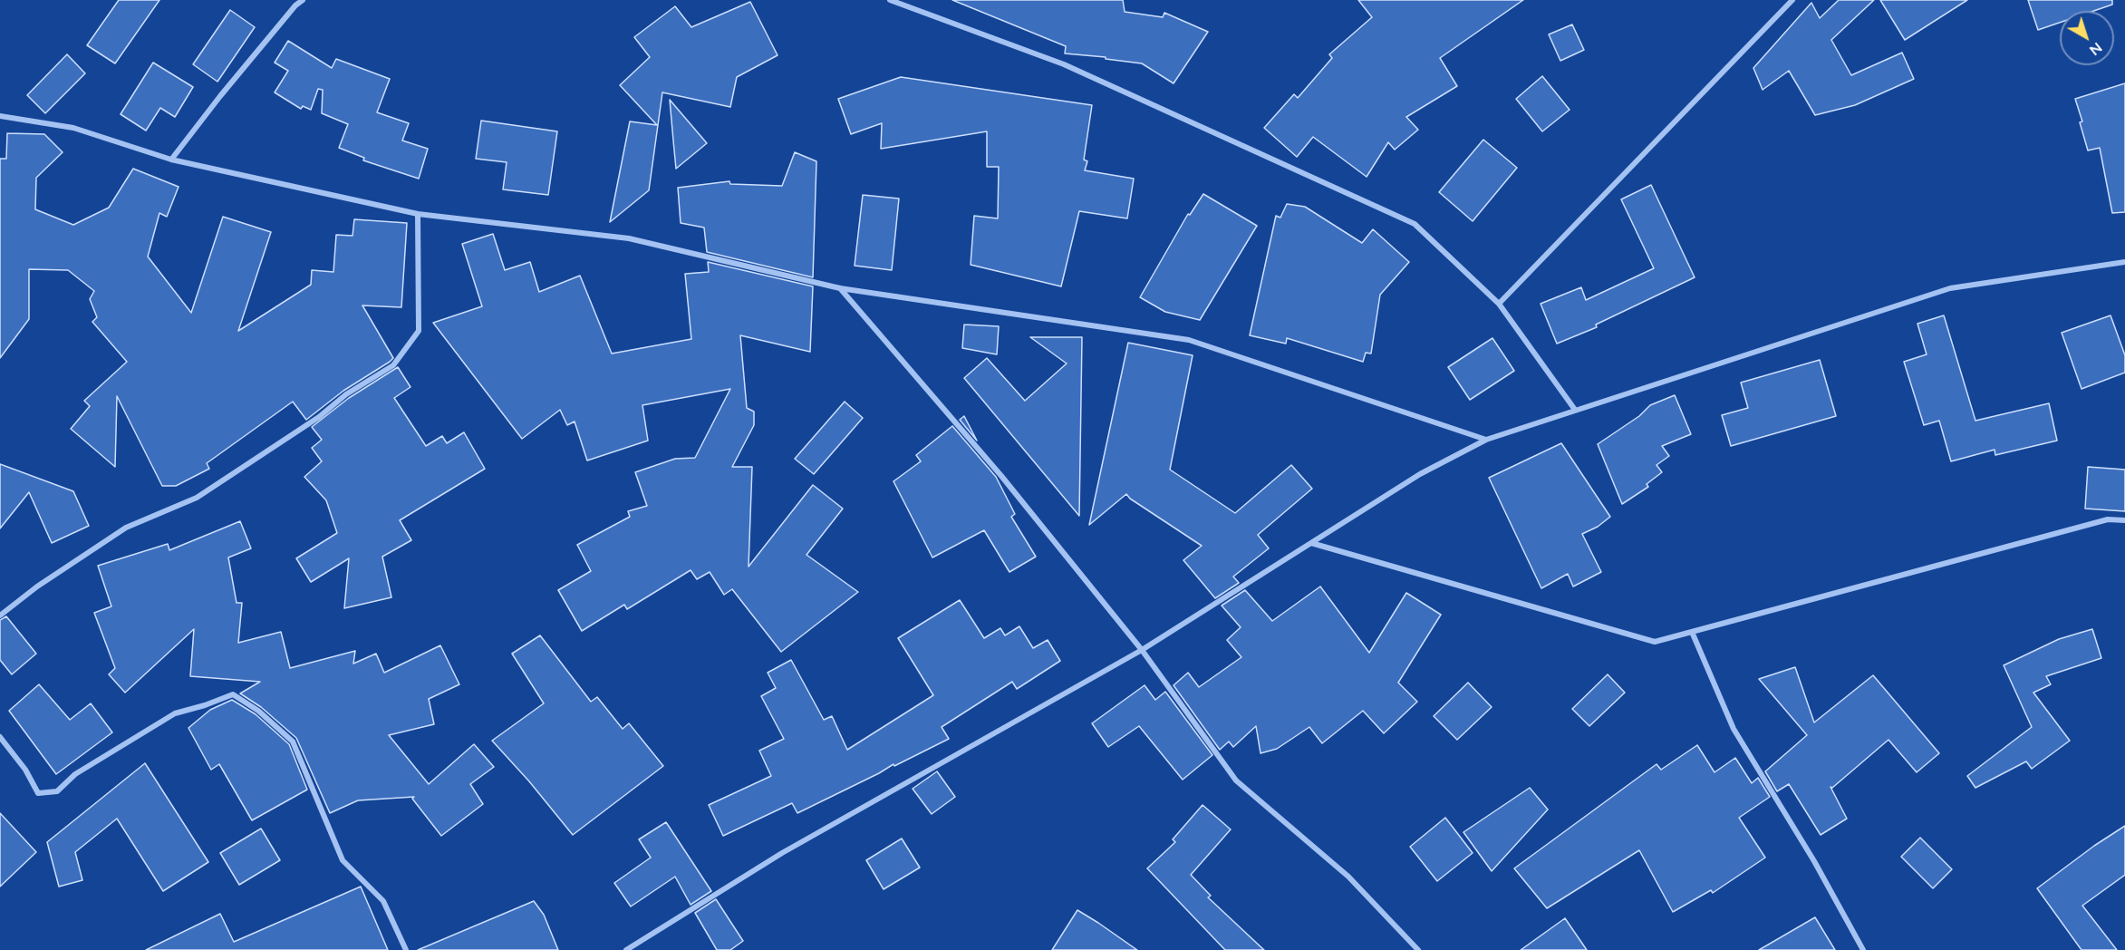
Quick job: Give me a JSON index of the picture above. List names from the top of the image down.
{
  "north": "bottom right"
}
